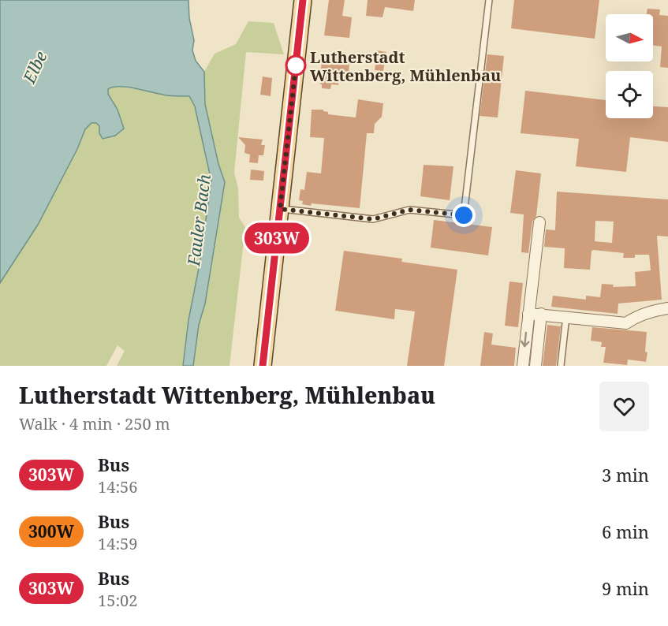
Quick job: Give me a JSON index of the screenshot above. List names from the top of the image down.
{
  "water": ["Elbe", "Fauler Bach"],
  "places": ["Lutherstadt Wittenberg, Mühlenbau"],
  "lines": ["bus line 303W"],
  "north": "right",
  "page": {
    "on_map": "303W",
    "heading": ["Lutherstadt Wittenberg, Mühlenbau", "Walk · 4 min · 250 m"],
    "list": [
      {
        "mark": "303W",
        "name": "Bus",
        "note": "14:56",
        "value": "3 min"
      },
      {
        "mark": "300W",
        "name": "Bus",
        "note": "14:59",
        "value": "6 min"
      },
      {
        "mark": "303W",
        "name": "Bus",
        "note": "15:02",
        "value": "9 min"
      }
    ]
  }
}
